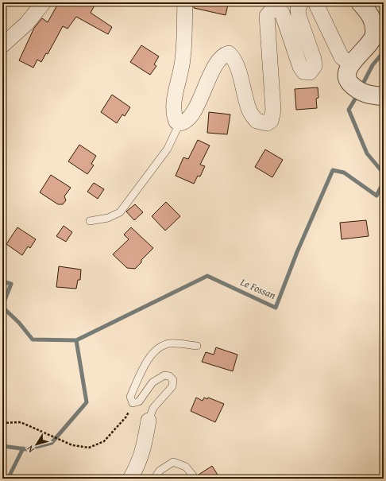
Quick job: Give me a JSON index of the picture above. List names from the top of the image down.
{
  "water": ["Le Fossan"],
  "north": "bottom left"
}
